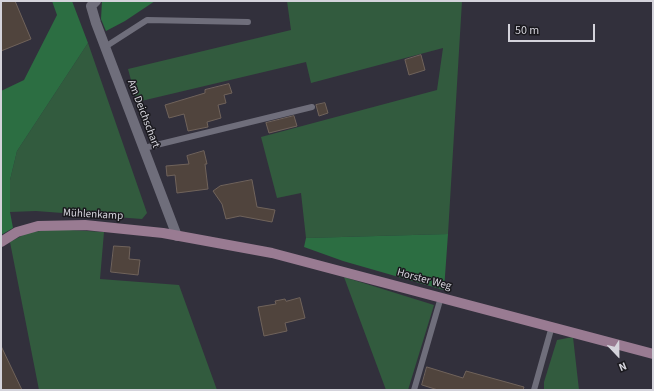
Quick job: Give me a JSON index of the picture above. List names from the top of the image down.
{
  "streets": {
    "street": ["Am Deichschart", "Mühlenkamp", "Horster Weg"]
  },
  "crossings": [
    ["Am Deichschart", "Mühlenkamp"],
    ["Mühlenkamp", "Horster Weg"]
  ],
  "scale_bar": "50 m",
  "north": "bottom"
}
